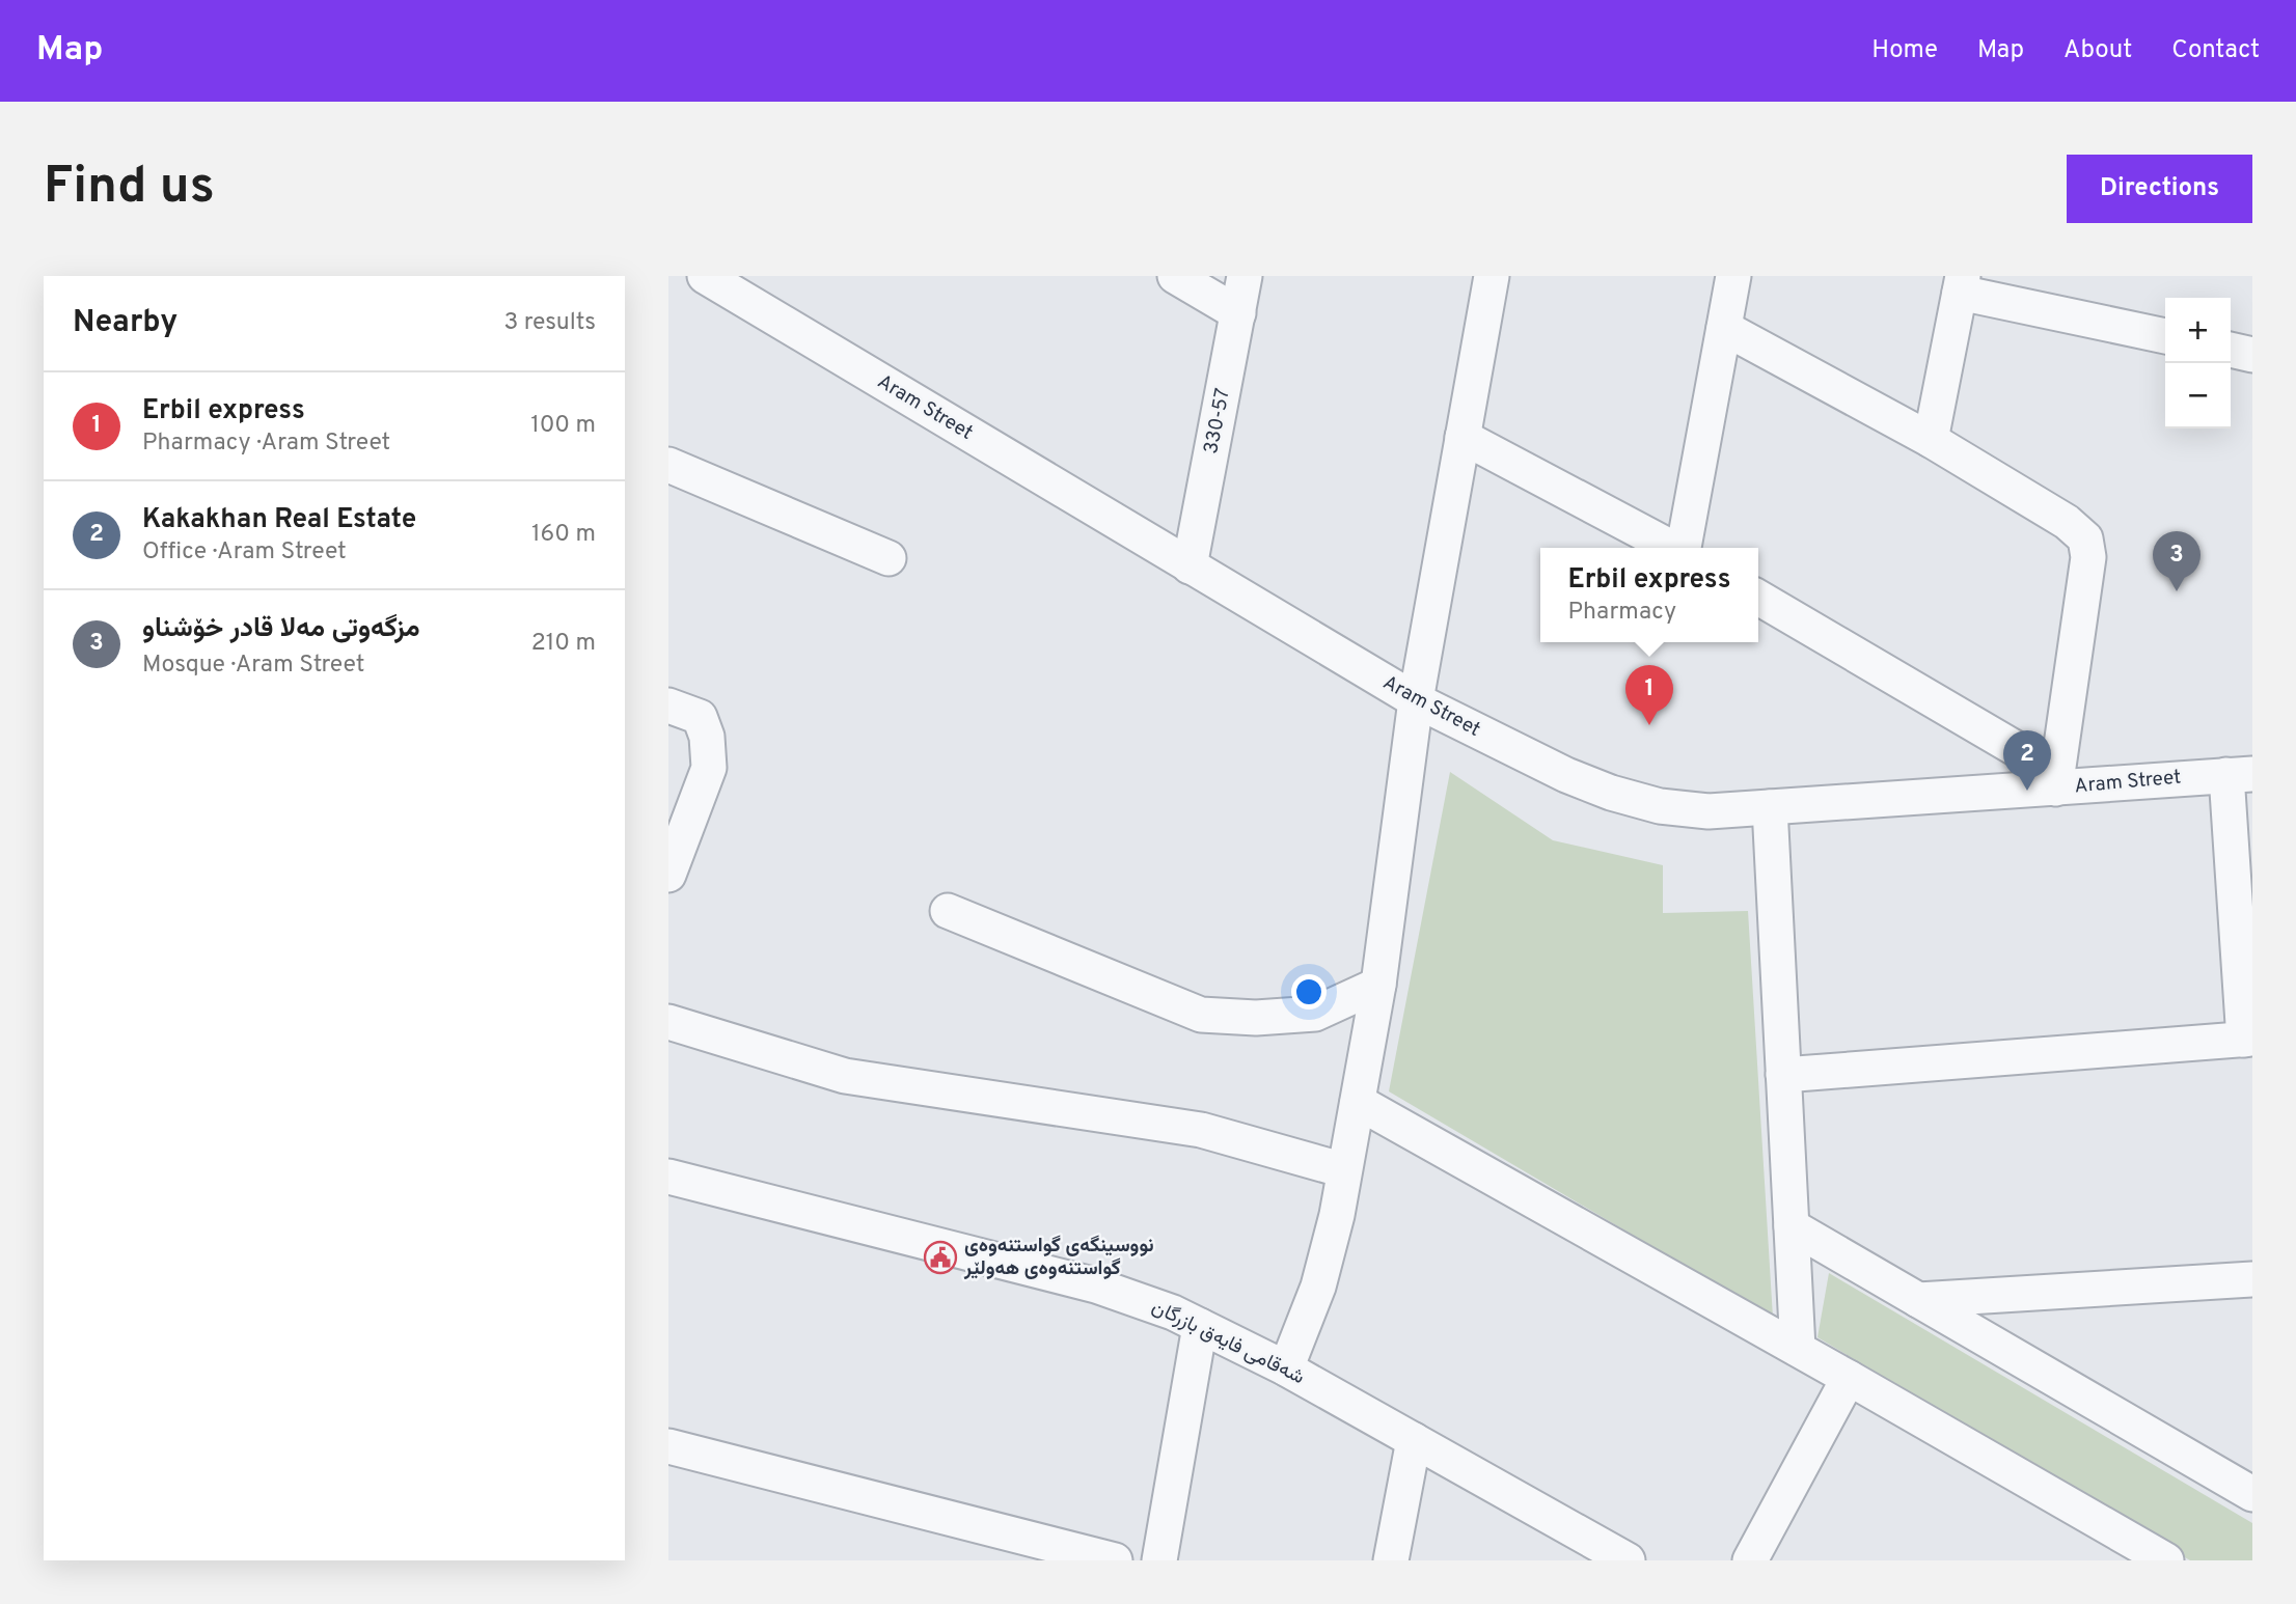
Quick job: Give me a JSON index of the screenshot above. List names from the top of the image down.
{
  "streets": {
    "street": ["Aram Street", "330-57", "شەقامی فایەق بازرگان"]
  },
  "crossings": [
    ["Aram Street", "330-57"]
  ],
  "places": {
    "public building": ["نووسینگەی گواستنەوەی گواستنەوەی هەولێر"]
  },
  "page": {
    "header": "Map",
    "nav": [
      "Home",
      "Map",
      "About",
      "Contact"
    ],
    "buttons": "Directions",
    "title": "Find us",
    "heading": ["Nearby", "3 results"],
    "map_buttons": ["+", "−"],
    "list": [
      {
        "mark": "1",
        "name": "Erbil express",
        "note": "Pharmacy · Aram Street",
        "value": "100 m"
      },
      {
        "mark": "2",
        "name": "Kakakhan Real Estate",
        "note": "Office · Aram Street",
        "value": "160 m"
      },
      {
        "mark": "3",
        "name": "مزگەوتی مەلا قادر خۆشناو",
        "note": "Mosque · Aram Street",
        "value": "210 m"
      }
    ],
    "pins": ["3", "1", "2"],
    "popup": ["Erbil express", "Pharmacy"]
  }
}
